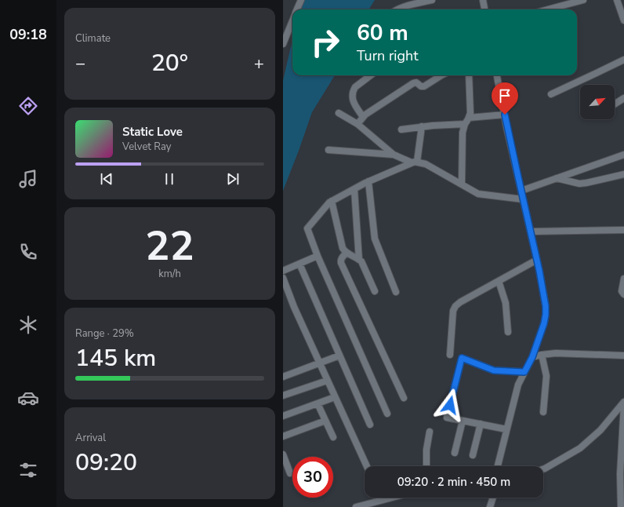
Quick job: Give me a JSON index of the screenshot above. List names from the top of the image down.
{
  "north": "top right",
  "page": {
    "tabs": "09:18",
    "tile": [
      "Climate",
      ["22", "km/h"],
      ["Range · 29%", "145 km"],
      ["Arrival", "09:20"]
    ],
    "turn": ["60 m", "Turn right"],
    "heat": ["−", "20°", "+"],
    "song": ["Static Love", "Velvet Ray"],
    "limit": "30",
    "trip": "09:20 · 2 min · 450 m"
  }
}
